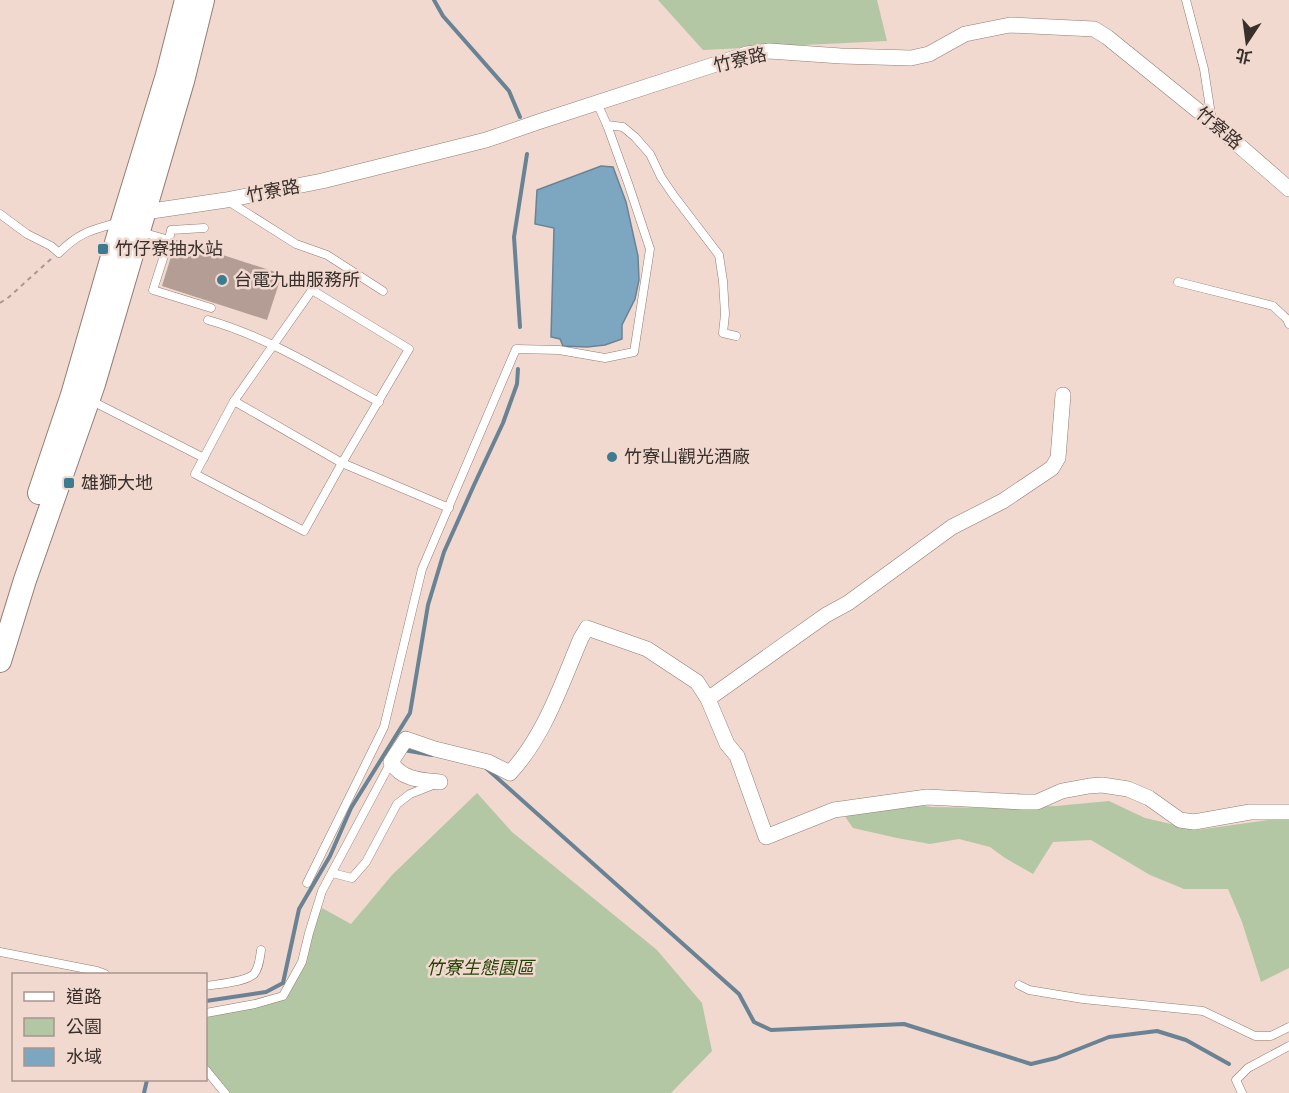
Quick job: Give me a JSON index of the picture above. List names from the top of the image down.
{
  "streets": {
    "street": ["竹寮路"]
  },
  "parks": ["竹寮生態園區"],
  "places": {
    "transit": ["竹仔寮抽水站", "雄獅大地"],
    "other": ["台電九曲服務所", "竹寮山觀光酒廠"]
  },
  "legend": ["道路", "公園", "水域"],
  "north": "bottom"
}
